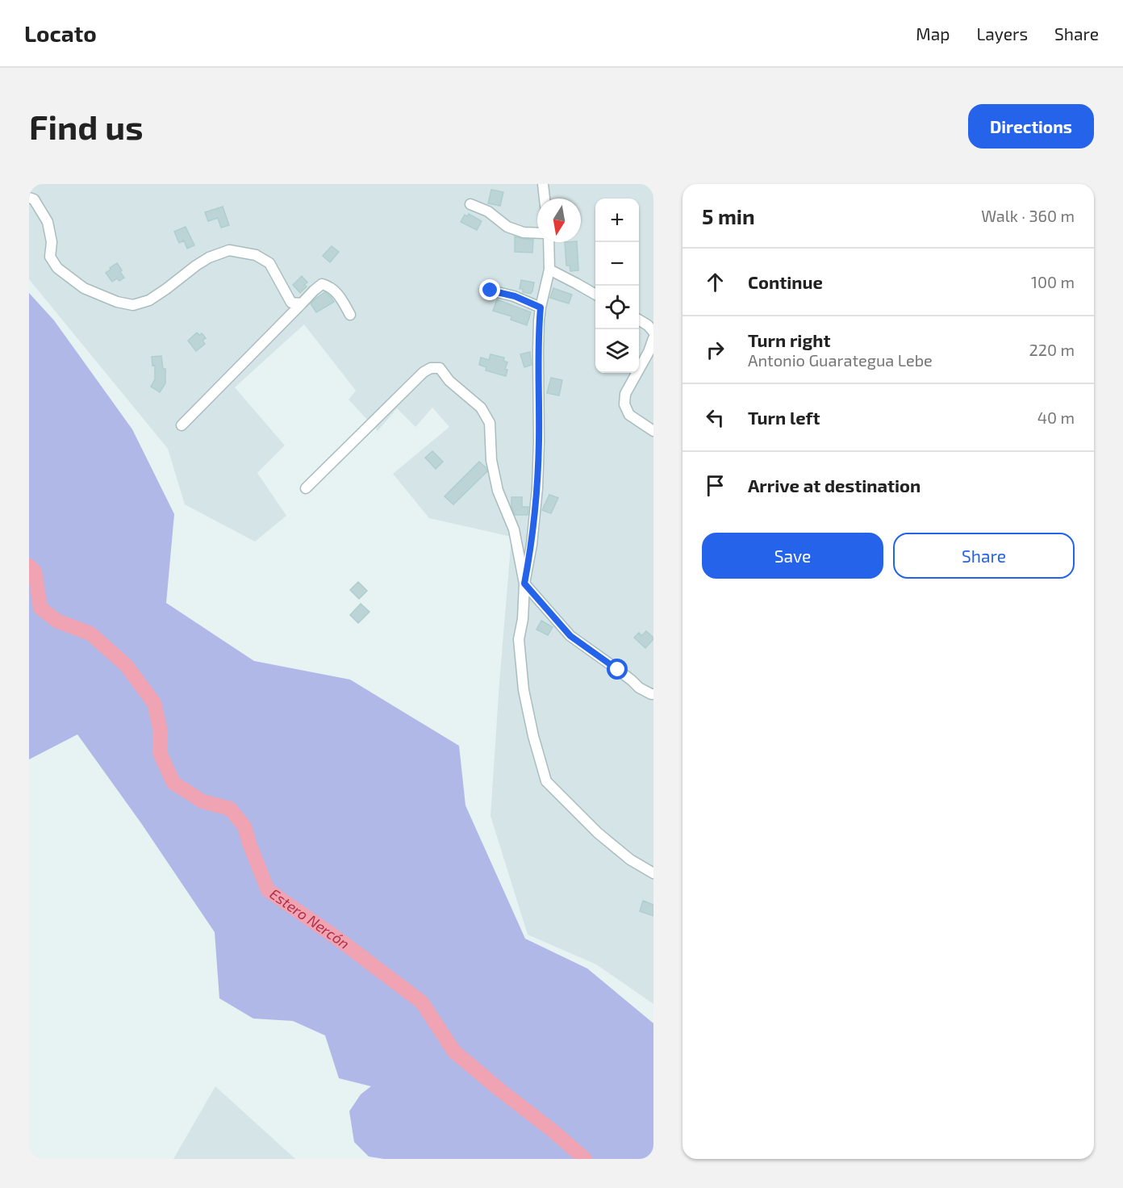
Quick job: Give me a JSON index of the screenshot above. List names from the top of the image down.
{
  "water": ["Estero Nercón"],
  "north": "bottom",
  "page": {
    "header": "Locato",
    "nav": ["Map", "Layers", "Share"],
    "buttons": [
      "Directions",
      ["Save", "Share"]
    ],
    "title": "Find us",
    "heading": ["5 min", "Walk · 360 m"],
    "map_buttons": ["+", "−"],
    "list": [
      ["Continue", "100 m"],
      ["Turn right", "Antonio Guarategua Lebe", "220 m"],
      ["Turn left", "40 m"],
      "Arrive at destination"
    ]
  }
}
